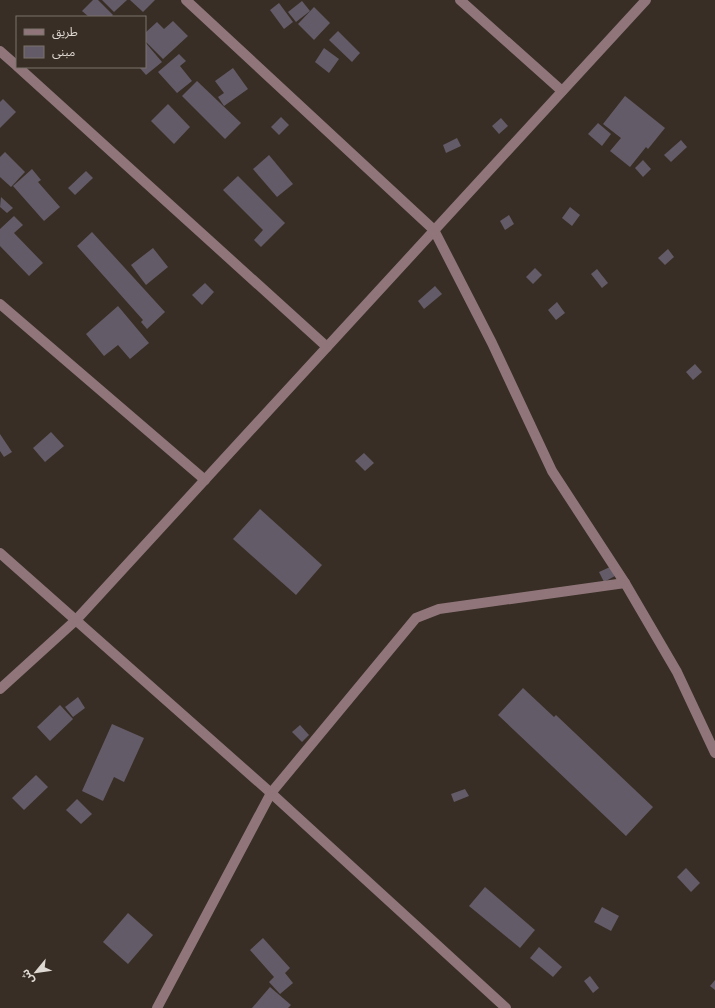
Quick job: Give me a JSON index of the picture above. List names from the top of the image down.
{
  "legend": ["طريق", "مبنى"],
  "north": "bottom left"
}
